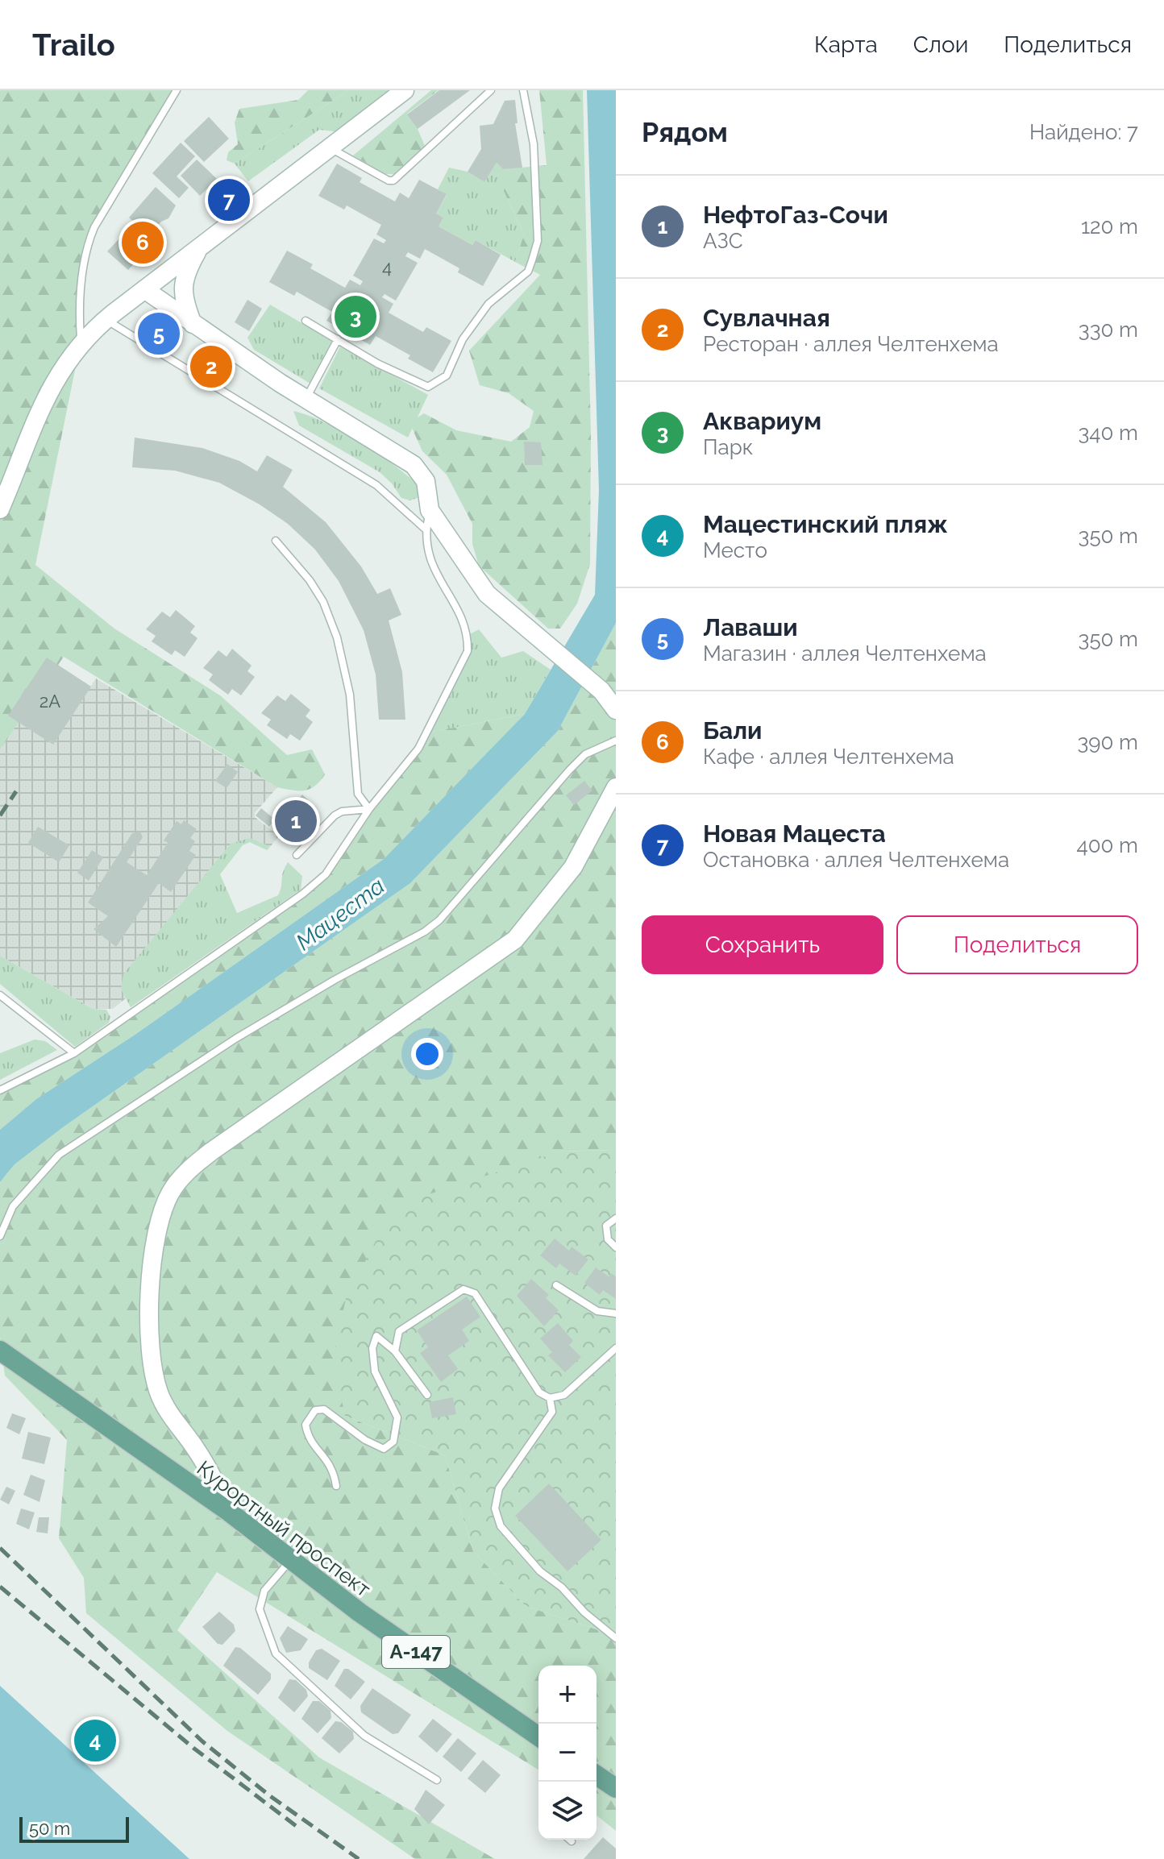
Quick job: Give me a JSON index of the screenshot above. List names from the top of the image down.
{
  "streets": {
    "main road": ["Курортный проспект", "А-147"]
  },
  "water": ["Мацеста"],
  "house_numbers": ["4", "2А"],
  "scale_bar": "50 m",
  "page": {
    "header": "Trailo",
    "nav": ["Карта", "Слои", "Поделиться"],
    "heading": ["Рядом", "Найдено: 7"],
    "list": [
      {
        "mark": "1",
        "name": "НефтоГаз-Сочи",
        "note": "АЗС",
        "value": "120 m"
      },
      {
        "mark": "2",
        "name": "Сувлачная",
        "note": "Ресторан · аллея Челтенхема",
        "value": "330 m"
      },
      {
        "mark": "3",
        "name": "Аквариум",
        "note": "Парк",
        "value": "340 m"
      },
      {
        "mark": "4",
        "name": "Мацестинский пляж",
        "note": "Место",
        "value": "350 m"
      },
      {
        "mark": "5",
        "name": "Лаваши",
        "note": "Магазин · аллея Челтенхема",
        "value": "350 m"
      },
      {
        "mark": "6",
        "name": "Бали",
        "note": "Кафе · аллея Челтенхема",
        "value": "390 m"
      },
      {
        "mark": "7",
        "name": "Новая Мацеста",
        "note": "Остановка · аллея Челтенхема",
        "value": "400 m"
      }
    ],
    "pins": [
      "7",
      "6",
      "3",
      "5",
      "2",
      "1",
      "4"
    ],
    "buttons": ["Сохранить", "Поделиться"],
    "map_buttons": ["+", "−"],
    "scale": "50 m"
  }
}
